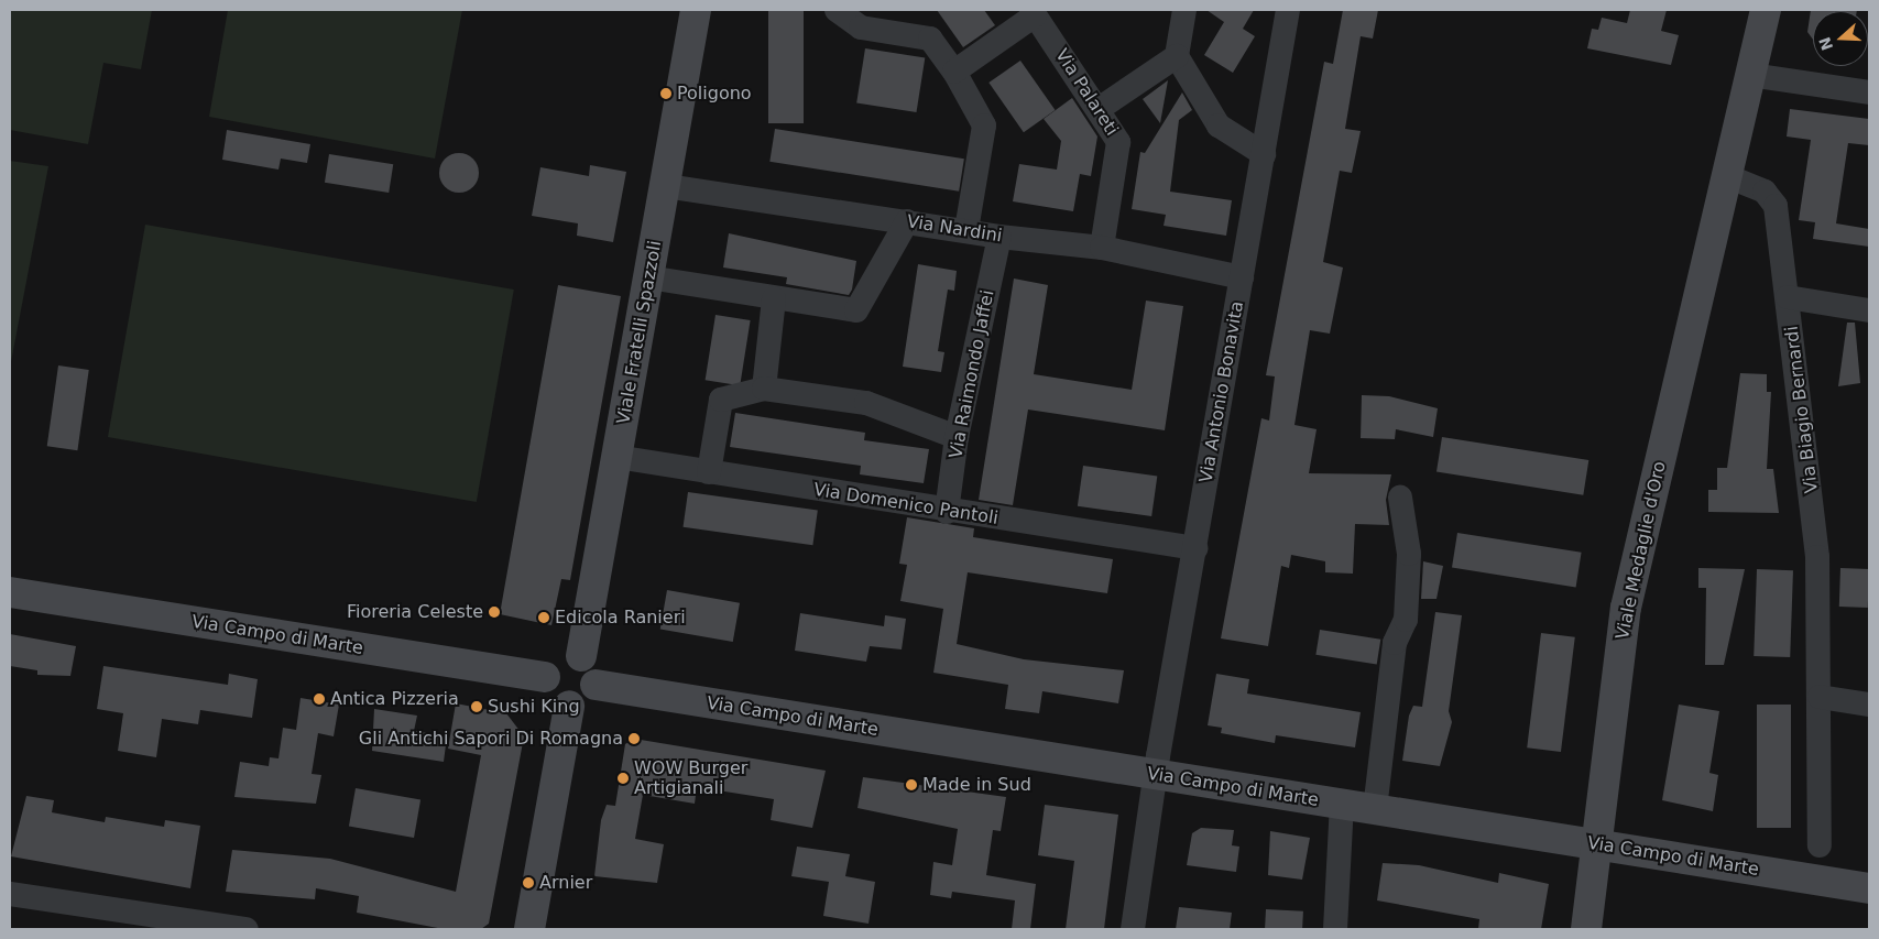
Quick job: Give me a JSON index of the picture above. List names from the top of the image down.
{
  "streets": {
    "main road": ["Viale Fratelli Spazzoli", "Viale Medaglie d'Oro", "Via Campo di Marte"],
    "street": [
      "Via Palareti",
      "Via Nardini",
      "Via Raimondo Jaffei",
      "Via Antonio Bonavita",
      "Via Biagio Bernardi",
      "Via Domenico Pantoli"
    ]
  },
  "crossings": [
    ["Via Palareti", "Via Nardini"],
    ["Via Nardini", "Viale Fratelli Spazzoli"],
    ["Via Nardini", "Via Raimondo Jaffei"],
    ["Via Nardini", "Via Antonio Bonavita"],
    ["Viale Fratelli Spazzoli", "Via Domenico Pantoli"],
    ["Viale Fratelli Spazzoli", "Via Campo di Marte"],
    ["Via Raimondo Jaffei", "Via Domenico Pantoli"],
    ["Via Antonio Bonavita", "Via Domenico Pantoli"],
    ["Via Antonio Bonavita", "Via Campo di Marte"],
    ["Via Biagio Bernardi", "Viale Medaglie d'Oro"],
    ["Viale Medaglie d'Oro", "Via Campo di Marte"]
  ],
  "places": [
    "Poligono",
    "Fioreria Celeste",
    "Edicola Ranieri",
    "Antica Pizzeria",
    "Sushi King",
    "Gli Antichi Sapori Di Romagna",
    "WOW Burger Artigianali",
    "Made in Sud",
    "Arnier"
  ],
  "north": "left"
}
